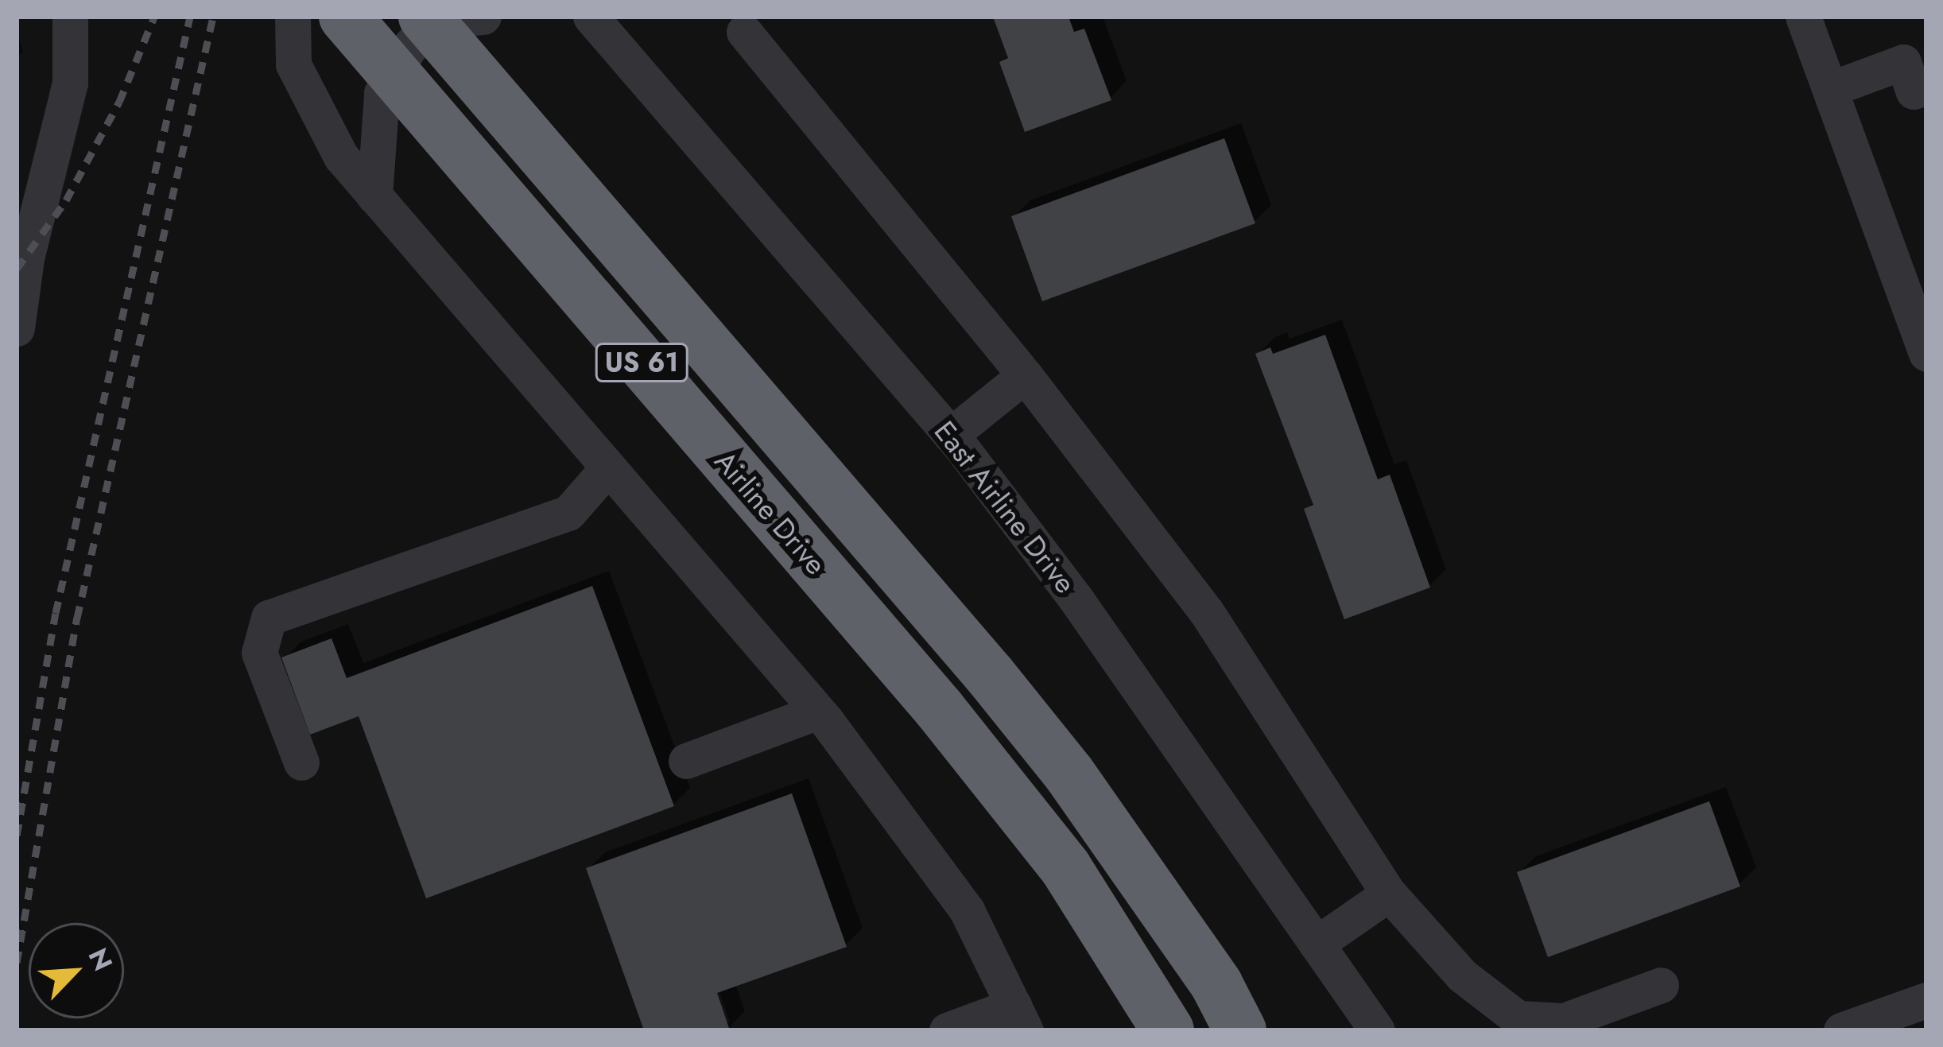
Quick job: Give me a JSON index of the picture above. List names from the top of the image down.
{
  "streets": {
    "highway": ["US 61", "Airline Drive"],
    "street": ["East Airline Drive"]
  },
  "north": "top right"
}
